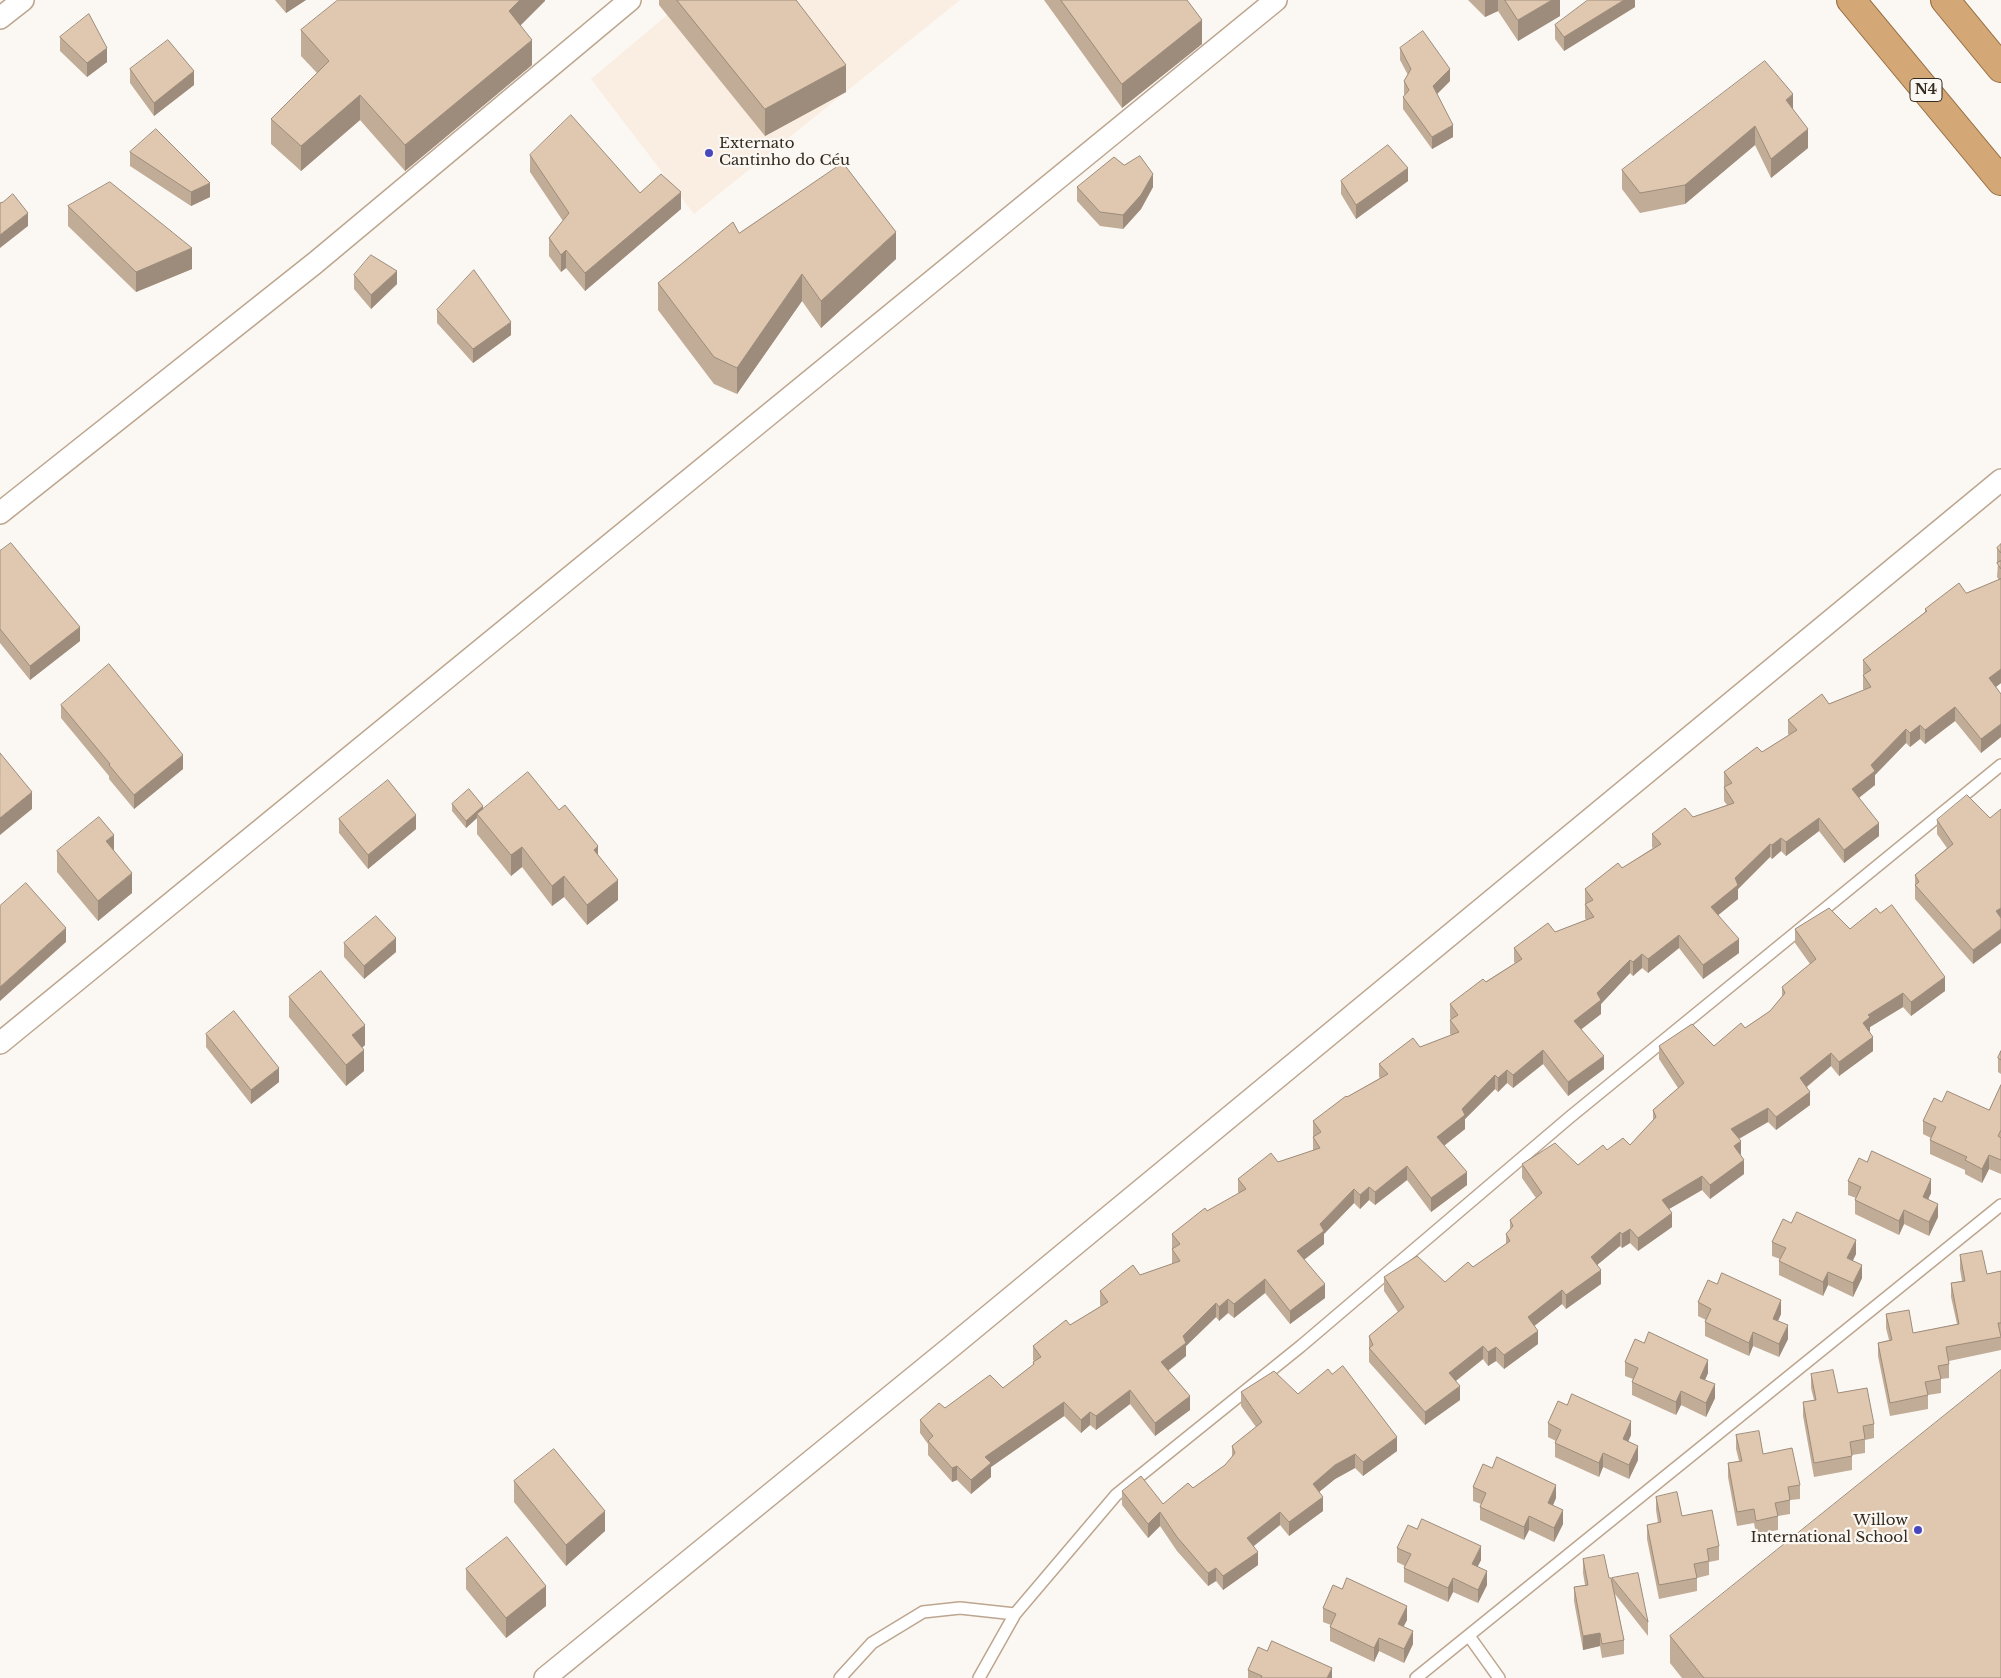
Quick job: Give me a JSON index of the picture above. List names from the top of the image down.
{
  "streets": {
    "highway": ["N4"]
  },
  "places": ["Externato Cantinho do Céu", "Willow International School"]
}
